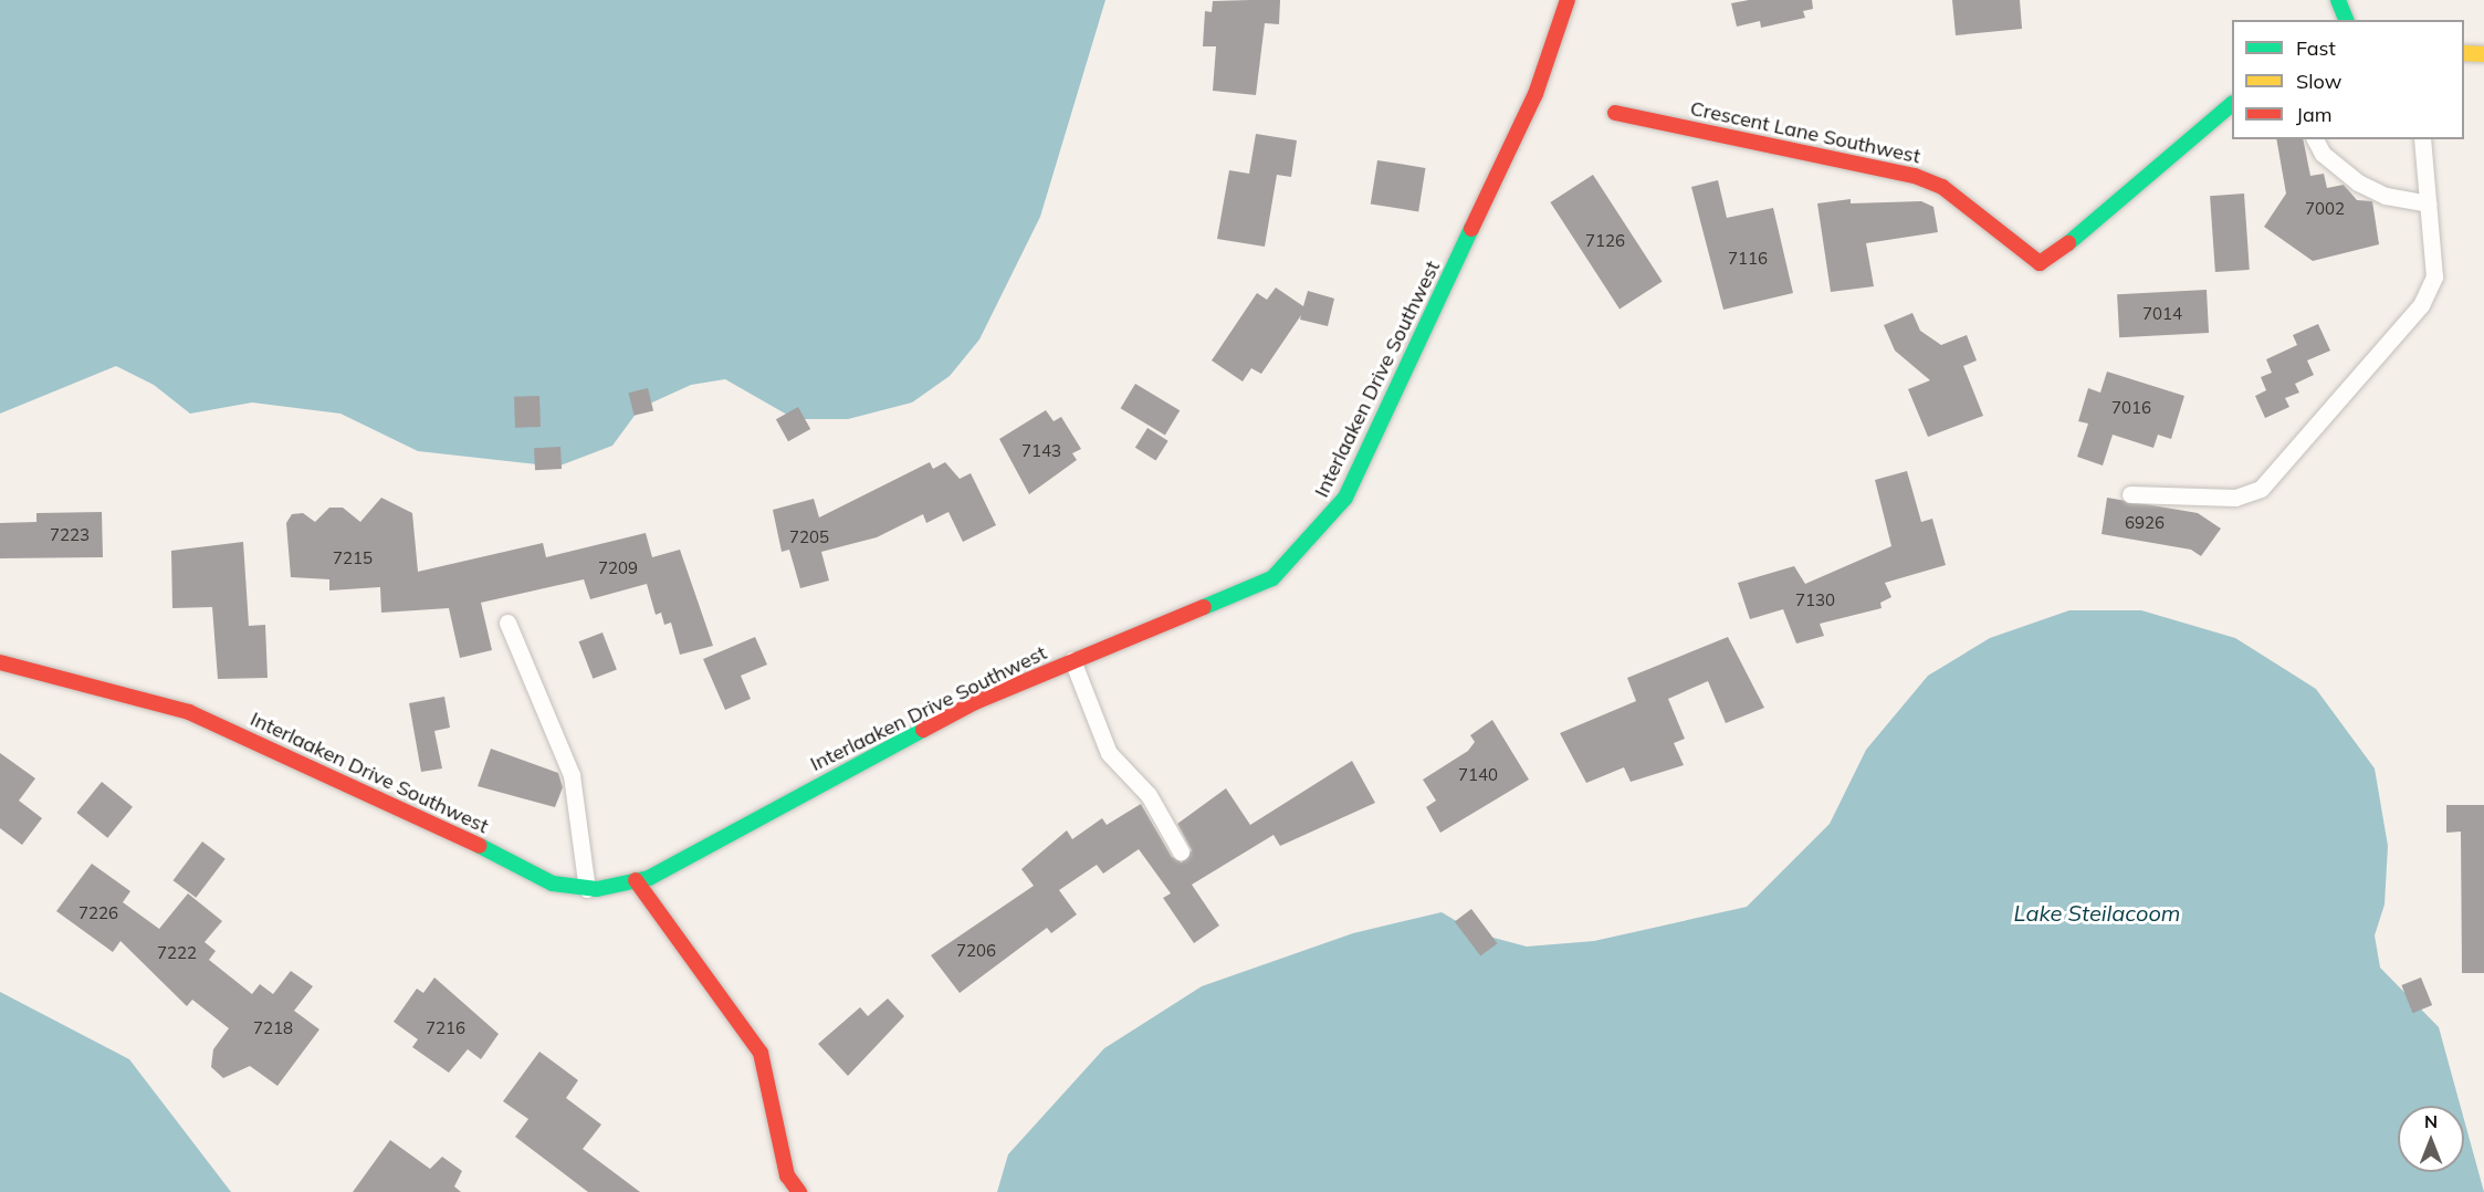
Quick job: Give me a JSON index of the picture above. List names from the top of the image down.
{
  "streets": {
    "street": ["Crescent Lane Southwest", "Interlaaken Drive Southwest"]
  },
  "water": ["Lake Steilacoom"],
  "house_numbers": [
    "7002",
    "7126",
    "7116",
    "7014",
    "7016",
    "7143",
    "6926",
    "7223",
    "7205",
    "7215",
    "7209",
    "7130",
    "7140",
    "7226",
    "7206",
    "7222",
    "7218",
    "7216"
  ],
  "legend": ["Fast", "Slow", "Jam"],
  "north": "top"
}
